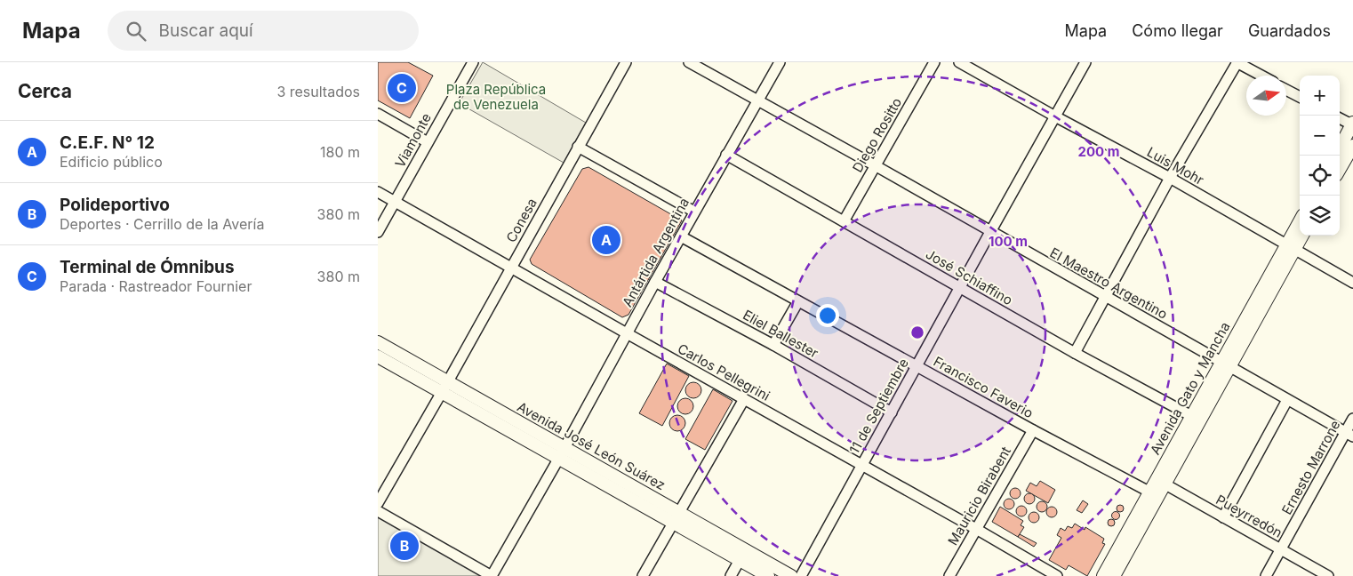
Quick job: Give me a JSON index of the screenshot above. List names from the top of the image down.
{
  "streets": {
    "main road": ["Avenida Gato y Mancha", "Avenida José León Suárez"],
    "street": [
      "Diego Rositto",
      "Viamonte",
      "Luis Mohr",
      "Conesa",
      "Antártida Argentina",
      "José Schiaffino",
      "El Maestro Argentino",
      "Eliel Ballester",
      "Carlos Pellegrini",
      "Francisco Faverio",
      "11 de Septiembre",
      "Ernesto Marrone",
      "Mauricio Birabent",
      "Pueyrredón"
    ]
  },
  "crossings": [
    ["Diego Rositto", "José Schiaffino"],
    ["Diego Rositto", "El Maestro Argentino"],
    ["Viamonte", "Carlos Pellegrini"],
    ["Luis Mohr", "Avenida Gato y Mancha"],
    ["Luis Mohr", "11 de Septiembre"],
    ["Conesa", "Carlos Pellegrini"],
    ["Conesa", "Avenida José León Suárez"],
    ["Antártida Argentina", "José Schiaffino"],
    ["Antártida Argentina", "El Maestro Argentino"],
    ["Antártida Argentina", "Eliel Ballester"],
    ["Antártida Argentina", "Carlos Pellegrini"],
    ["Antártida Argentina", "Francisco Faverio"],
    ["Antártida Argentina", "Avenida José León Suárez"],
    ["José Schiaffino", "Avenida Gato y Mancha"],
    ["José Schiaffino", "11 de Septiembre"],
    ["El Maestro Argentino", "Avenida Gato y Mancha"],
    ["El Maestro Argentino", "11 de Septiembre"],
    ["El Maestro Argentino", "Ernesto Marrone"],
    ["Eliel Ballester", "11 de Septiembre"],
    ["Carlos Pellegrini", "11 de Septiembre"],
    ["Carlos Pellegrini", "Mauricio Birabent"],
    ["Francisco Faverio", "Avenida Gato y Mancha"],
    ["Francisco Faverio", "11 de Septiembre"],
    ["Francisco Faverio", "Mauricio Birabent"],
    ["Avenida Gato y Mancha", "Pueyrredón"],
    ["Ernesto Marrone", "Pueyrredón"]
  ],
  "parks": ["Plaza República de Venezuela"],
  "north": "right",
  "page": {
    "header": "Mapa",
    "search": "Buscar aquí",
    "nav": ["Mapa", "Cómo llegar", "Guardados"],
    "heading": ["Cerca", "3 resultados"],
    "pins": ["C", "A", "B"],
    "map_buttons": ["+", "−"],
    "list": [
      {
        "mark": "A",
        "name": "C.E.F. N° 12",
        "note": "Edificio público",
        "value": "180 m"
      },
      {
        "mark": "B",
        "name": "Polideportivo",
        "note": "Deportes · Cerrillo de la Avería",
        "value": "380 m"
      },
      {
        "mark": "C",
        "name": "Terminal de Ómnibus",
        "note": "Parada · Rastreador Fournier",
        "value": "380 m"
      }
    ]
  },
  "rings": ["200 m", "100 m"]
}
